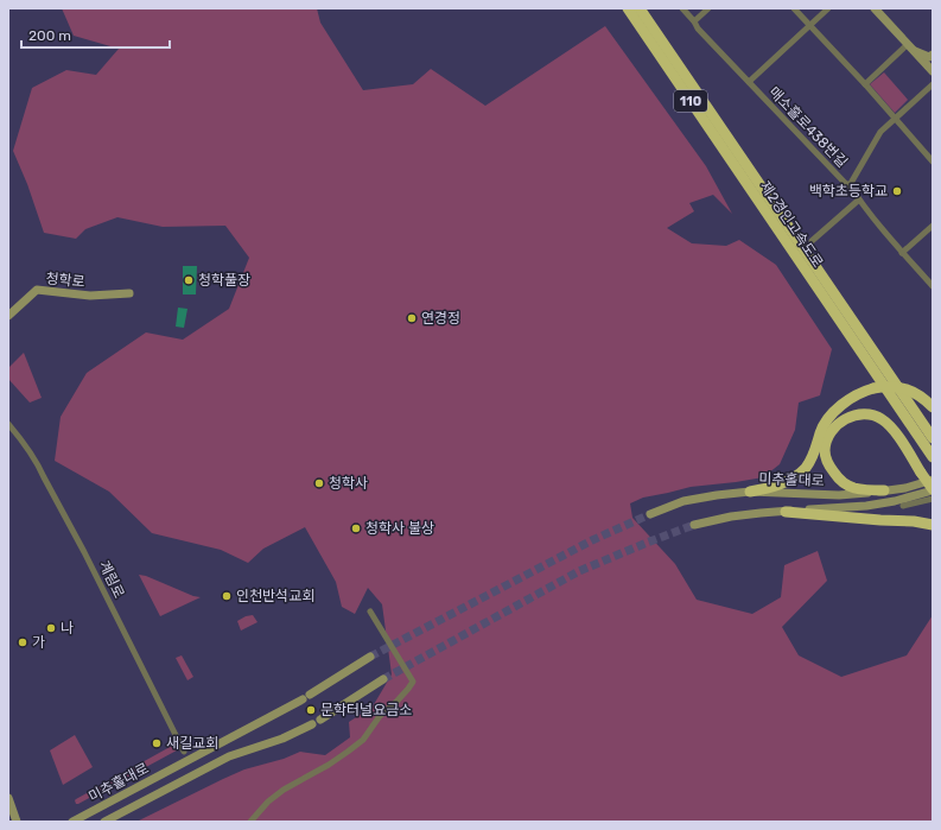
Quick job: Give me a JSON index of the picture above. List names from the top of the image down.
{
  "streets": {
    "highway": ["110", "제2경인고속도로"],
    "main road": ["청학로", "미추홀대로"],
    "street": ["매소홀로438번길", "계림로"]
  },
  "places": [
    "백학초등학교",
    "청학풀장",
    "연경정",
    "청학사",
    "청학사 불상",
    "인천반석교회",
    "나",
    "가",
    "문학터널요금소",
    "새길교회"
  ],
  "scale_bar": "200 m"
}
